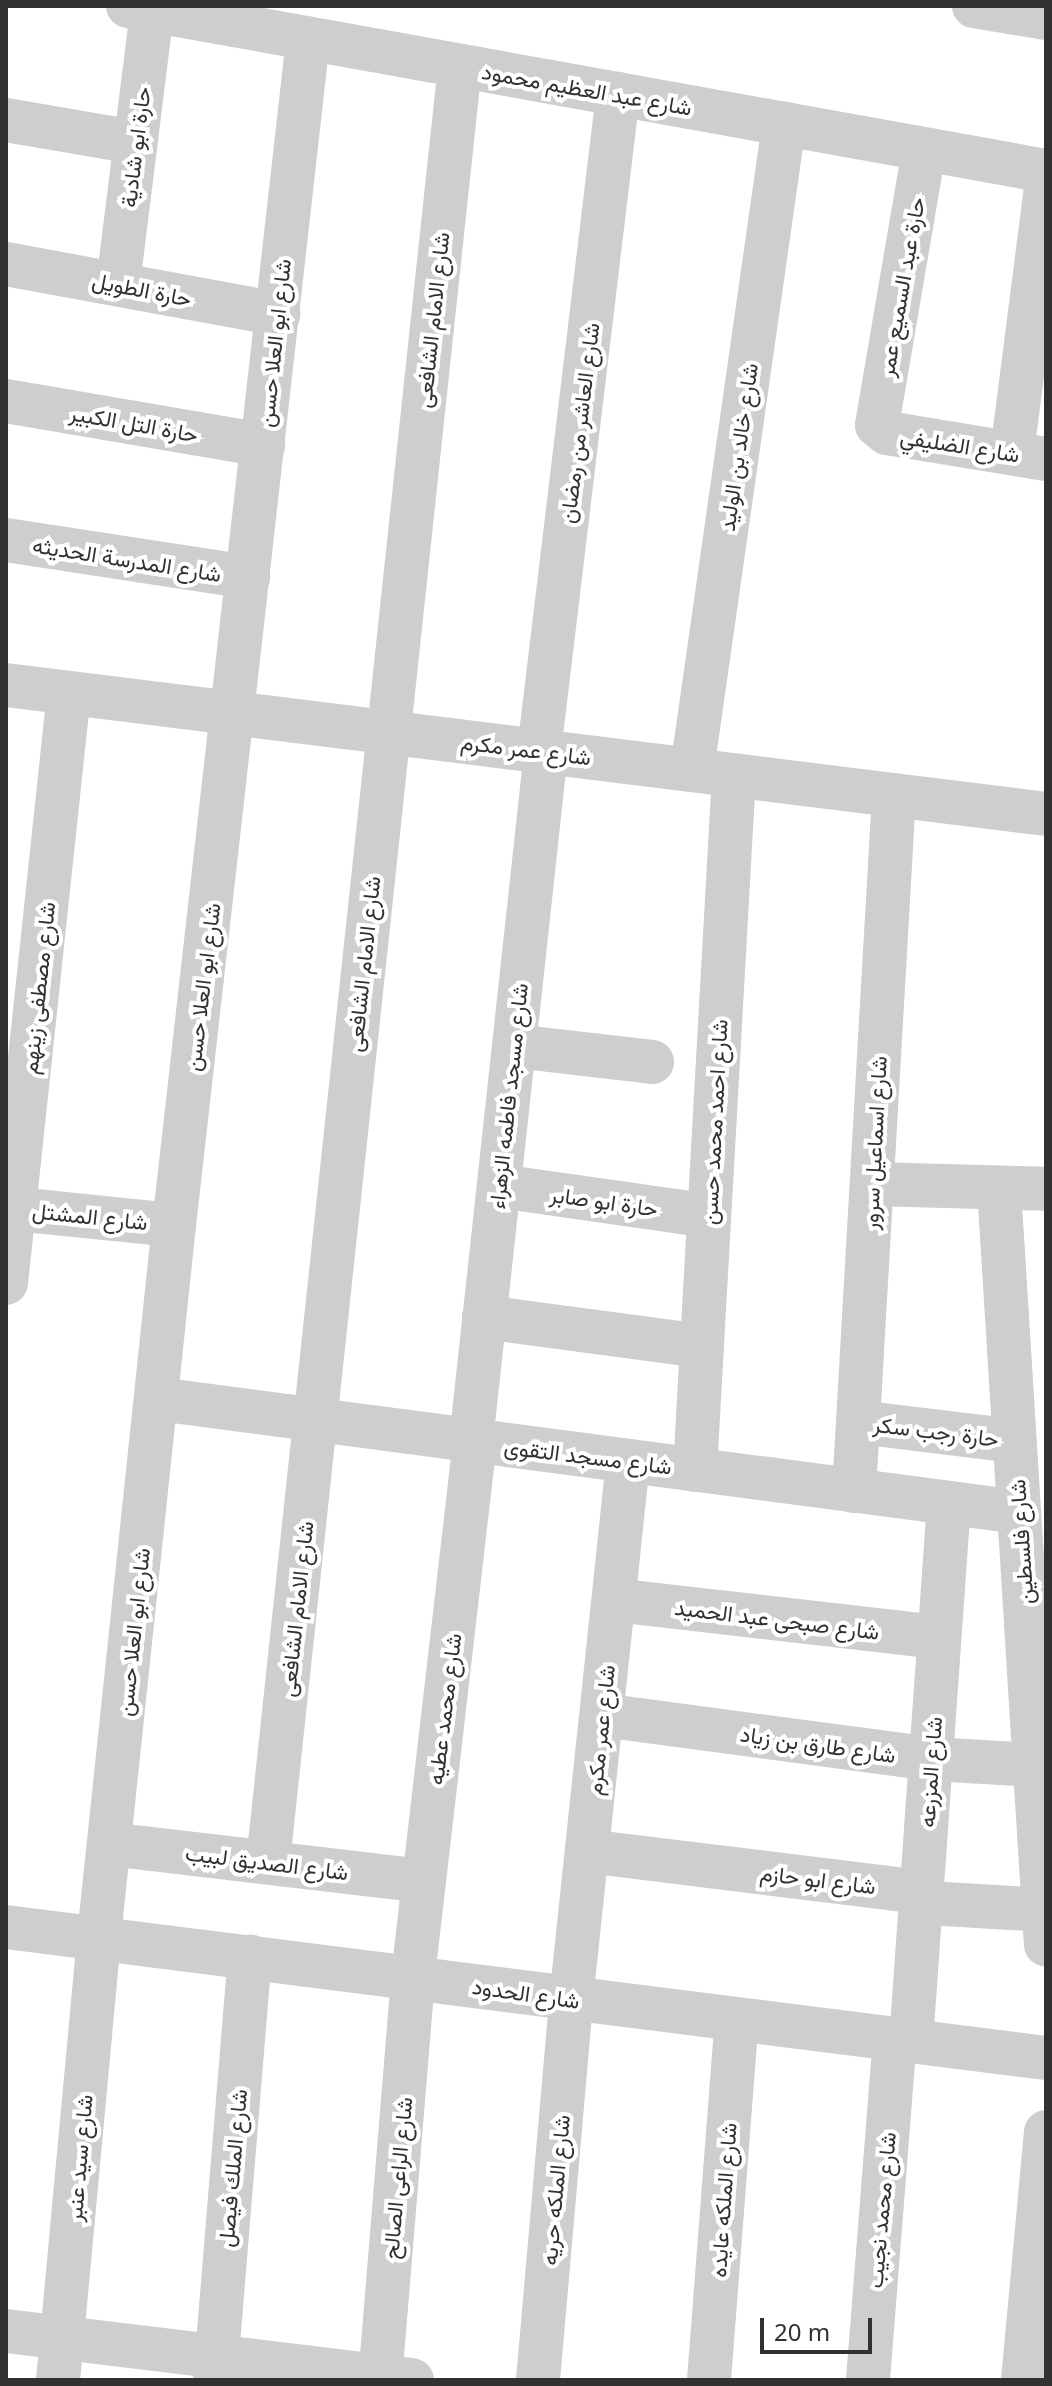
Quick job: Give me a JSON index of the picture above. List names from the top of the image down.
{
  "streets": {
    "street": [
      "شارع عبد العظيم محمود",
      "حارة ابو شادية",
      "حارة عبد السميع عمر",
      "حارة الطويل",
      "شارع الامام الشافعى",
      "شارع ابو العلا حسن",
      "حارة التل الكبير",
      "شارع العاشر من رمضان",
      "شارع الضليفي",
      "شارع خالد بن الوليد",
      "شارع المدرسة الحديثه",
      "شارع عمر مكرم",
      "شارع مصطفى زينهم",
      "شارع مسجد فاطمه الزهراء",
      "شارع احمد محمد حسن",
      "شارع اسماعيل سرور",
      "حارة ابو صابر",
      "شارع المشتل",
      "حارة رجب سكر",
      "شارع مسجد التقوى",
      "شارع فلسطين",
      "شارع صبحى عبد الحميد",
      "شارع محمد عطيه",
      "شارع طارق بن زياد",
      "شارع المزرعه",
      "شارع الصديق لبيب",
      "شارع ابو حازم",
      "شارع الحدود",
      "شارع سيد عنبر",
      "شارع الملك فيصل",
      "شارع الراعى الصالح",
      "شارع الملكه حريه",
      "شارع الملكه عايده",
      "شارع محمد نجيب"
    ]
  },
  "crossings": [
    ["شارع عبد العظيم محمود", "حارة ابو شادية"],
    ["شارع عبد العظيم محمود", "حارة عبد السميع عمر"],
    ["شارع عبد العظيم محمود", "شارع الامام الشافعى"],
    ["شارع عبد العظيم محمود", "شارع ابو العلا حسن"],
    ["شارع عبد العظيم محمود", "شارع العاشر من رمضان"],
    ["شارع عبد العظيم محمود", "شارع خالد بن الوليد"],
    ["حارة ابو شادية", "حارة الطويل"],
    ["حارة عبد السميع عمر", "شارع الضليفي"],
    ["حارة الطويل", "شارع ابو العلا حسن"],
    ["شارع الامام الشافعى", "شارع عمر مكرم"],
    ["شارع الامام الشافعى", "شارع مسجد التقوى"],
    ["شارع الامام الشافعى", "شارع الصديق لبيب"],
    ["شارع ابو العلا حسن", "حارة التل الكبير"],
    ["شارع ابو العلا حسن", "شارع المدرسة الحديثه"],
    ["شارع ابو العلا حسن", "شارع عمر مكرم"],
    ["شارع ابو العلا حسن", "شارع المشتل"],
    ["شارع ابو العلا حسن", "شارع مسجد التقوى"],
    ["شارع ابو العلا حسن", "شارع الصديق لبيب"],
    ["شارع ابو العلا حسن", "شارع الحدود"],
    ["شارع ابو العلا حسن", "شارع سيد عنبر"],
    ["شارع العاشر من رمضان", "شارع عمر مكرم"],
    ["شارع العاشر من رمضان", "شارع مسجد فاطمه الزهراء"],
    ["شارع خالد بن الوليد", "شارع عمر مكرم"],
    ["شارع خالد بن الوليد", "شارع احمد محمد حسن"],
    ["شارع عمر مكرم", "شارع مصطفى زينهم"],
    ["شارع عمر مكرم", "شارع مسجد فاطمه الزهراء"],
    ["شارع عمر مكرم", "شارع احمد محمد حسن"],
    ["شارع عمر مكرم", "شارع اسماعيل سرور"],
    ["شارع عمر مكرم", "شارع مسجد التقوى"],
    ["شارع عمر مكرم", "شارع صبحى عبد الحميد"],
    ["شارع عمر مكرم", "شارع طارق بن زياد"],
    ["شارع عمر مكرم", "شارع ابو حازم"],
    ["شارع عمر مكرم", "شارع الحدود"],
    ["شارع عمر مكرم", "شارع الملكه حريه"],
    ["شارع مصطفى زينهم", "شارع المشتل"],
    ["شارع مسجد فاطمه الزهراء", "حارة ابو صابر"],
    ["شارع مسجد فاطمه الزهراء", "شارع مسجد التقوى"],
    ["شارع مسجد فاطمه الزهراء", "شارع محمد عطيه"],
    ["شارع احمد محمد حسن", "حارة ابو صابر"],
    ["شارع احمد محمد حسن", "شارع مسجد التقوى"],
    ["شارع اسماعيل سرور", "حارة رجب سكر"],
    ["شارع اسماعيل سرور", "شارع مسجد التقوى"],
    ["حارة رجب سكر", "شارع فلسطين"],
    ["شارع مسجد التقوى", "شارع فلسطين"],
    ["شارع مسجد التقوى", "شارع محمد عطيه"],
    ["شارع مسجد التقوى", "شارع المزرعه"],
    ["شارع فلسطين", "شارع طارق بن زياد"],
    ["شارع فلسطين", "شارع ابو حازم"],
    ["شارع صبحى عبد الحميد", "شارع المزرعه"],
    ["شارع محمد عطيه", "شارع الصديق لبيب"],
    ["شارع محمد عطيه", "شارع الحدود"],
    ["شارع محمد عطيه", "شارع الراعى الصالح"],
    ["شارع طارق بن زياد", "شارع المزرعه"],
    ["شارع المزرعه", "شارع ابو حازم"],
    ["شارع المزرعه", "شارع الحدود"],
    ["شارع المزرعه", "شارع محمد نجيب"],
    ["شارع الحدود", "شارع سيد عنبر"],
    ["شارع الحدود", "شارع الملك فيصل"],
    ["شارع الحدود", "شارع الراعى الصالح"],
    ["شارع الحدود", "شارع الملكه حريه"],
    ["شارع الحدود", "شارع الملكه عايده"],
    ["شارع الحدود", "شارع محمد نجيب"]
  ],
  "scale_bar": "20 m"
}
